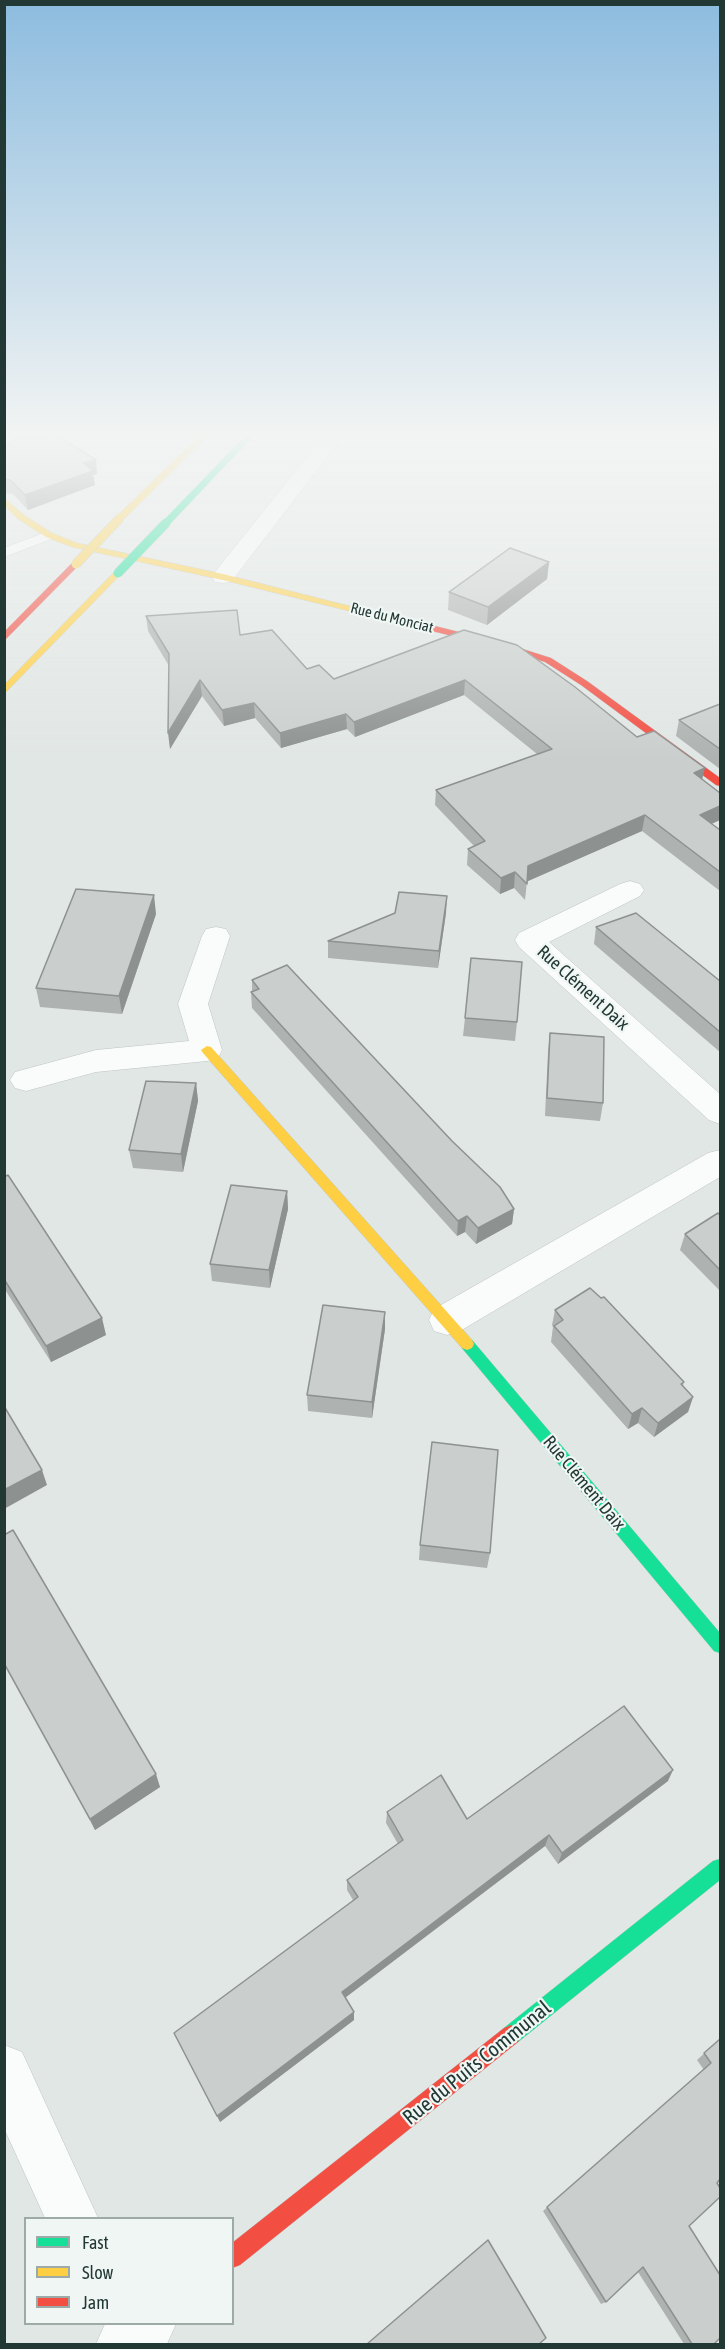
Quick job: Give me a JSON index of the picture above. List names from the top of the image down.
{
  "streets": {
    "main road": ["Rue du Monciat", "Rue Clément Daix", "Rue du Puits Communal"]
  },
  "legend": ["Fast", "Slow", "Jam"]
}
